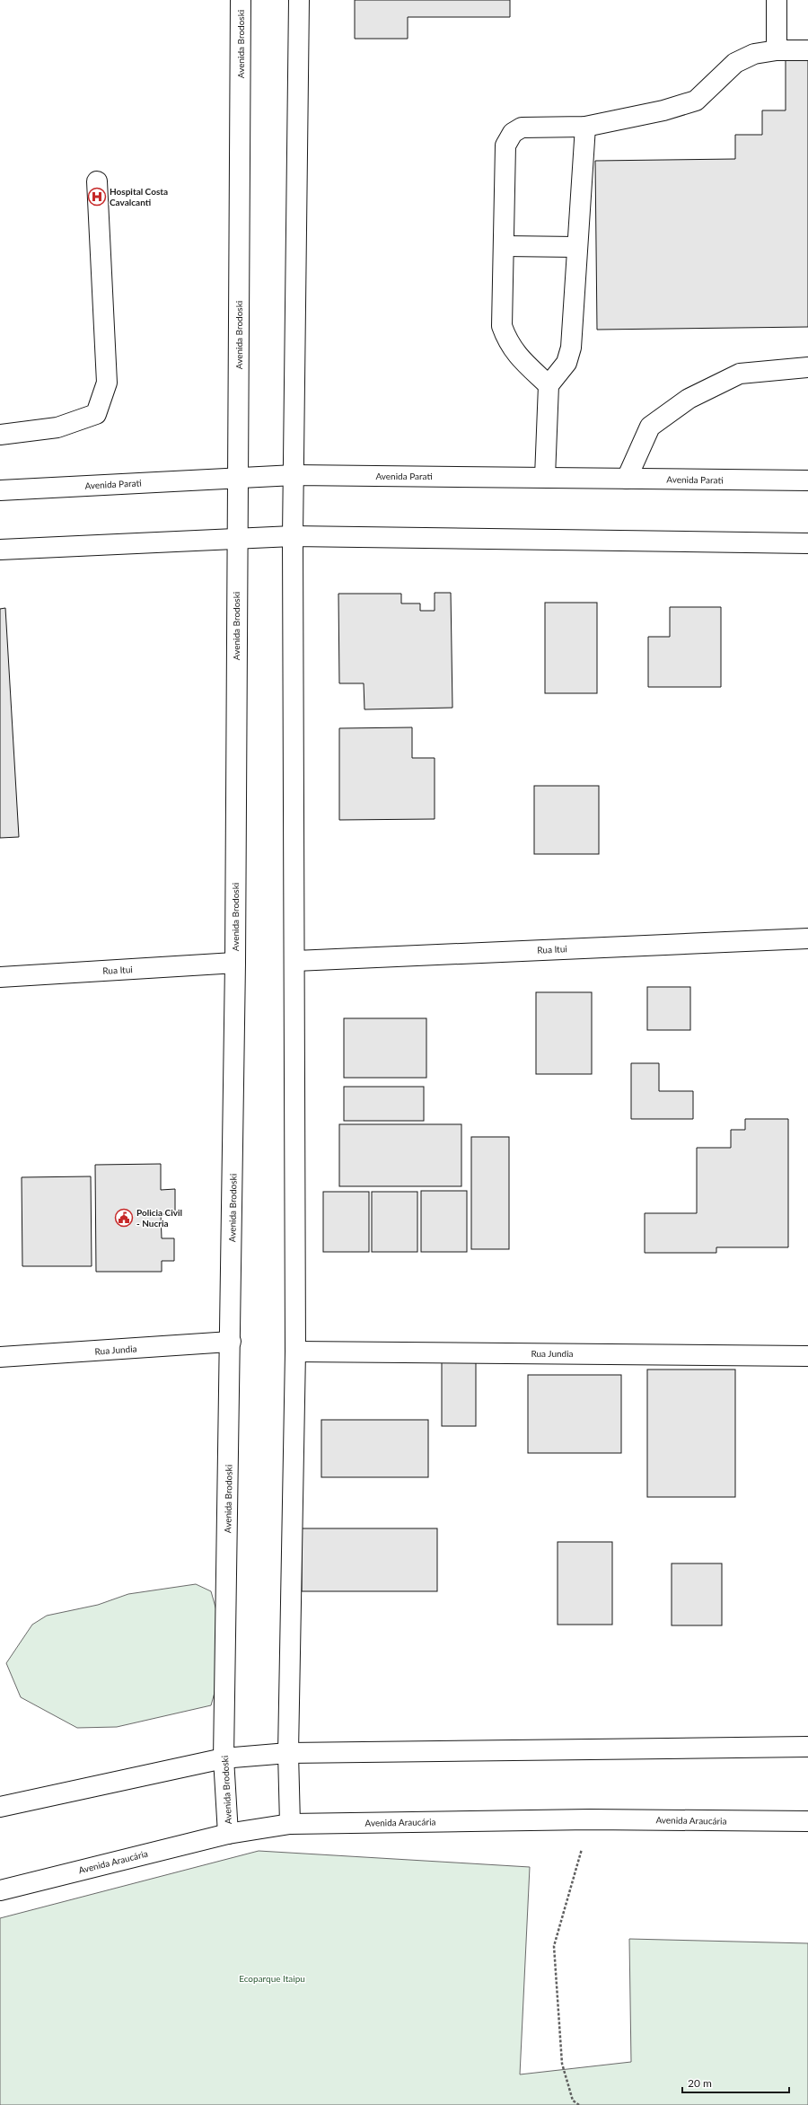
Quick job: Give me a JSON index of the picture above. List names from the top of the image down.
{
  "streets": {
    "street": [
      "Avenida Brodoski",
      "Avenida Parati",
      "Rua Itui",
      "Rua Jundia",
      "Avenida Araucária"
    ]
  },
  "crossings": [
    ["Avenida Brodoski", "Avenida Parati"],
    ["Avenida Brodoski", "Rua Itui"],
    ["Avenida Brodoski", "Rua Jundia"],
    ["Avenida Brodoski", "Avenida Araucária"]
  ],
  "parks": ["Ecoparque Itaipu"],
  "places": {
    "hospital": ["Hospital Costa Cavalcanti"],
    "public building": ["Policia Civil - Nucria"]
  },
  "scale_bar": "20 m"
}
